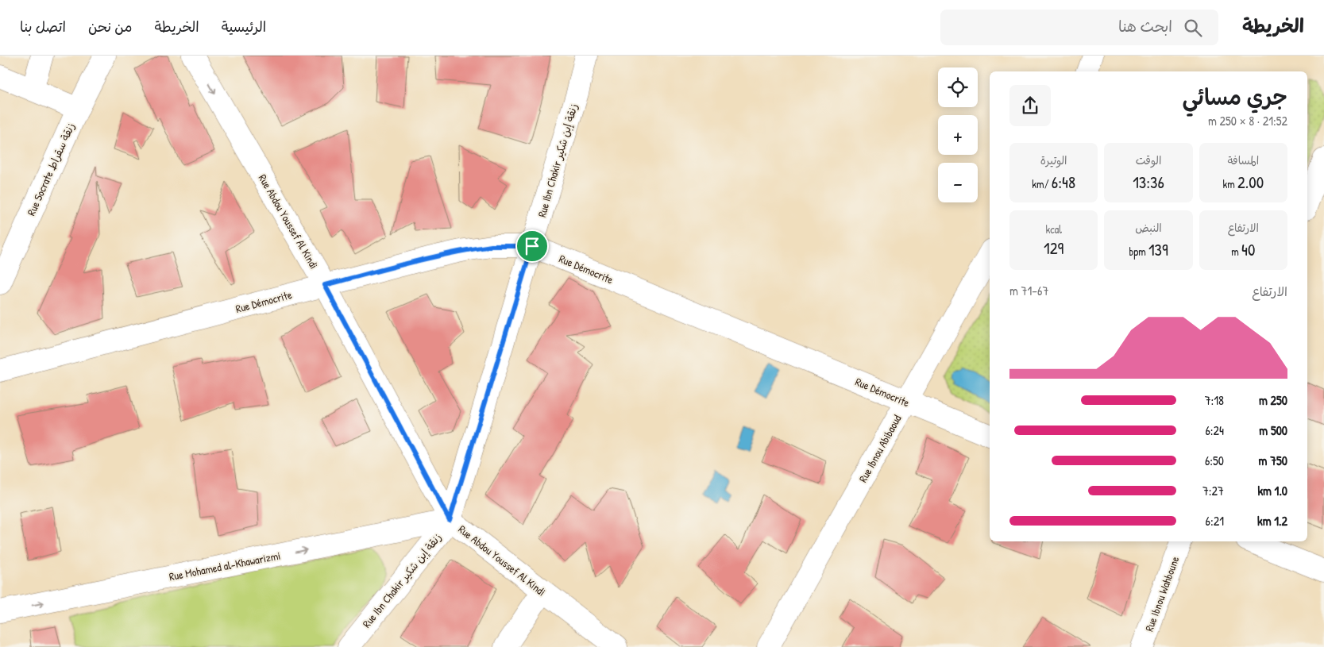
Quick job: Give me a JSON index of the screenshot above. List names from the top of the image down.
{
  "streets": {
    "street": [
      "Rue Ibn Chakir زنقة إبن شكير",
      "Rue Socrate زنقة سقراط",
      "Rue Abdou Youssef Al Kindi",
      "Rue Démocrite",
      "Rue Ibnou Abibaoud",
      "Rue Mohamed al-Khawarizmi",
      "Rue Ibnou Wahboune"
    ]
  },
  "crossings": [
    ["Rue Ibn Chakir زنقة إبن شكير", "Rue Abdou Youssef Al Kindi"],
    ["Rue Ibn Chakir زنقة إبن شكير", "Rue Démocrite"],
    ["Rue Ibn Chakir زنقة إبن شكير", "Rue Mohamed al-Khawarizmi"],
    ["Rue Abdou Youssef Al Kindi", "Rue Démocrite"],
    ["Rue Abdou Youssef Al Kindi", "Rue Mohamed al-Khawarizmi"],
    ["Rue Démocrite", "Rue Ibnou Abibaoud"]
  ],
  "one_way": ["Rue Abdou Youssef Al Kindi", "Rue Mohamed al-Khawarizmi"],
  "page": {
    "header": "الخريطة",
    "search": "ابحث هنا",
    "nav": [
      "الرئيسية",
      "الخريطة",
      "من نحن",
      "اتصل بنا"
    ],
    "map_buttons": ["+", "−"],
    "heading": ["جري مسائي", "21:52 · 8 × 250 m"],
    "stats": [
      ["المسافة", "2.00 km"],
      ["الوقت", "13:36"],
      ["الوتيرة", "6:48 /km"],
      ["الارتفاع", "40 m"],
      ["النبض", "139 bpm"],
      ["kcal", "129"]
    ],
    "chart": ["الارتفاع", "67–71 m"],
    "list": [
      {
        "name": "250 m",
        "note": "7:18"
      },
      {
        "name": "500 m",
        "note": "6:24"
      },
      {
        "name": "750 m",
        "note": "6:50"
      },
      {
        "name": "1.0 km",
        "note": "7:27"
      },
      {
        "name": "1.2 km",
        "note": "6:21"
      }
    ]
  }
}
